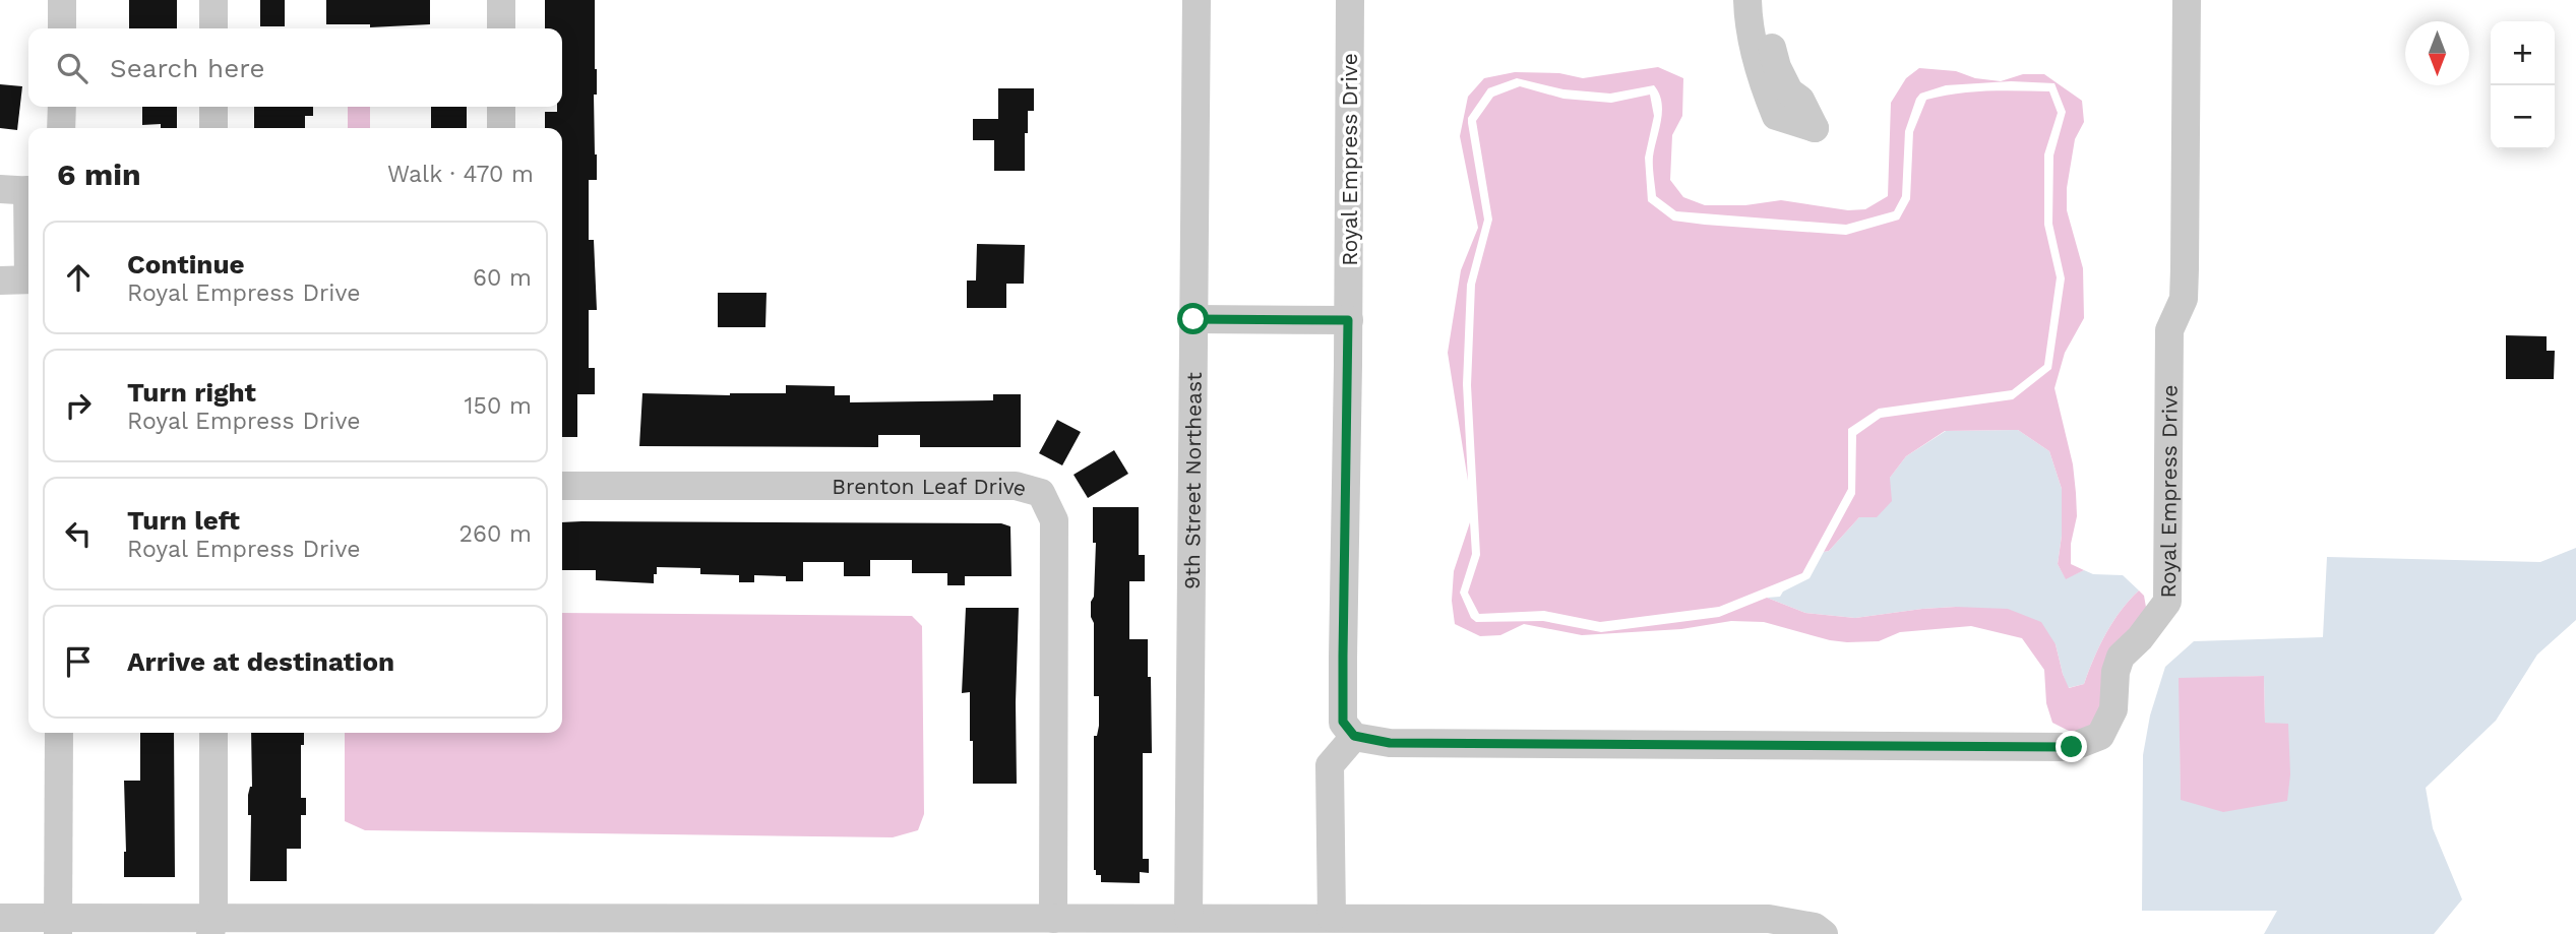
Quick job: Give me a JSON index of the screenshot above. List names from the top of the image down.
{
  "streets": {
    "street": ["Royal Empress Drive", "9th Street Northeast", "Brenton Leaf Drive"]
  },
  "north": "bottom",
  "page": {
    "map_buttons": ["+", "−"],
    "search": "Search here",
    "heading": ["6 min", "Walk · 470 m"],
    "list": [
      ["Continue", "Royal Empress Drive", "60 m"],
      ["Turn right", "Royal Empress Drive", "150 m"],
      ["Turn left", "Royal Empress Drive", "260 m"],
      "Arrive at destination"
    ]
  }
}
